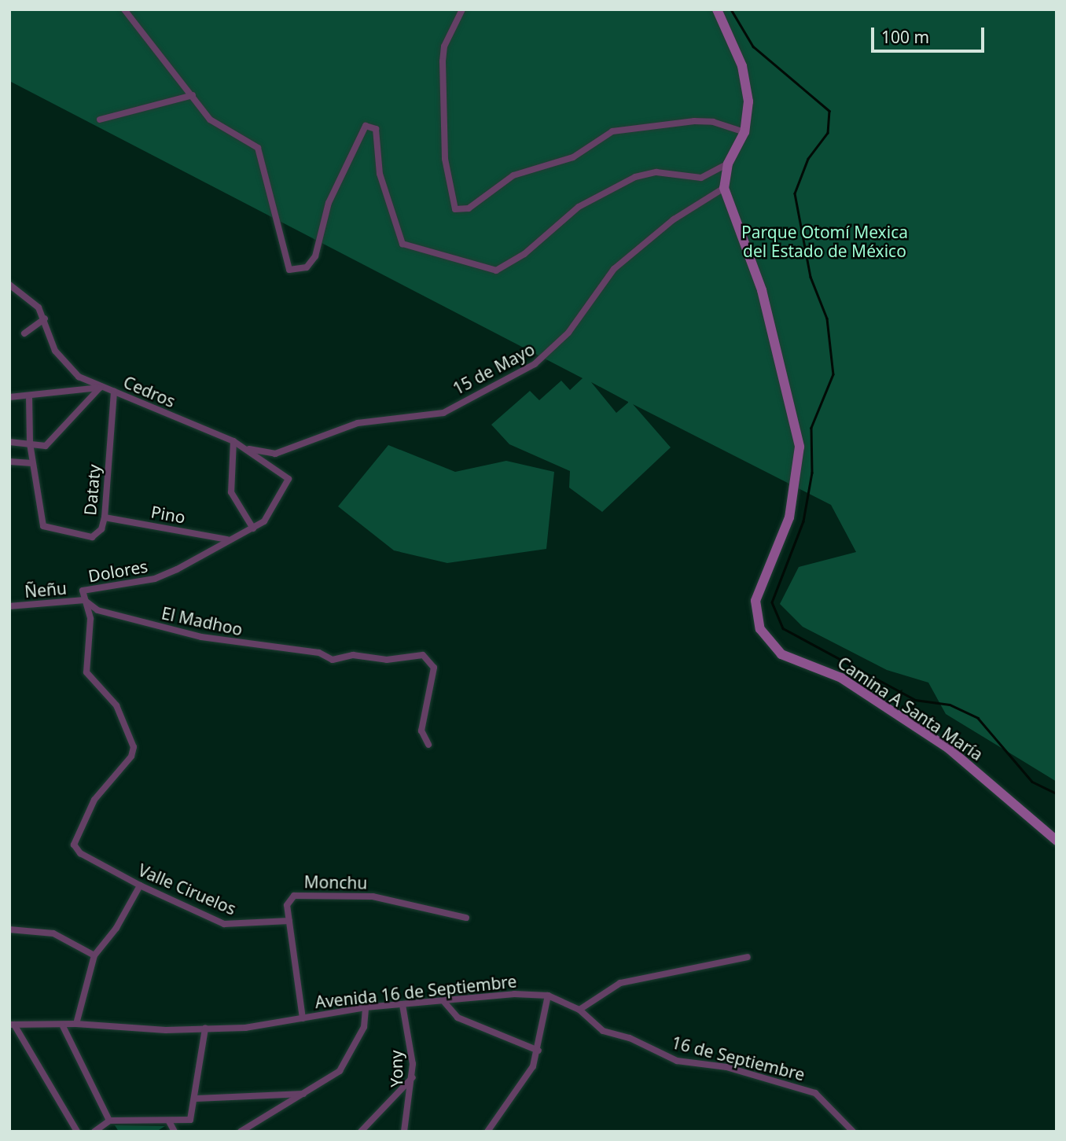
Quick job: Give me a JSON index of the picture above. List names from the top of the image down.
{
  "streets": {
    "main road": ["Camina A Santa María"],
    "street": [
      "15 de Mayo",
      "Cedros",
      "Dataty",
      "Pino",
      "Dolores",
      "Ñeñu",
      "El Madhoo",
      "Monchu",
      "Valle Ciruelos",
      "Avenida 16 de Septiembre",
      "16 de Septiembre",
      "Yony"
    ]
  },
  "crossings": [
    ["15 de Mayo", "Cedros"],
    ["15 de Mayo", "Camina A Santa María"],
    ["Cedros", "Dataty"],
    ["Cedros", "Dolores"],
    ["Dataty", "Pino"],
    ["Pino", "Dolores"],
    ["Dolores", "Ñeñu"],
    ["Dolores", "El Madhoo"],
    ["Dolores", "Valle Ciruelos"],
    ["Ñeñu", "El Madhoo"],
    ["Monchu", "Valle Ciruelos"],
    ["Monchu", "Avenida 16 de Septiembre"],
    ["Avenida 16 de Septiembre", "16 de Septiembre"],
    ["Avenida 16 de Septiembre", "Yony"]
  ],
  "parks": ["Parque Otomí Mexica del Estado de México"],
  "scale_bar": "100 m"
}
